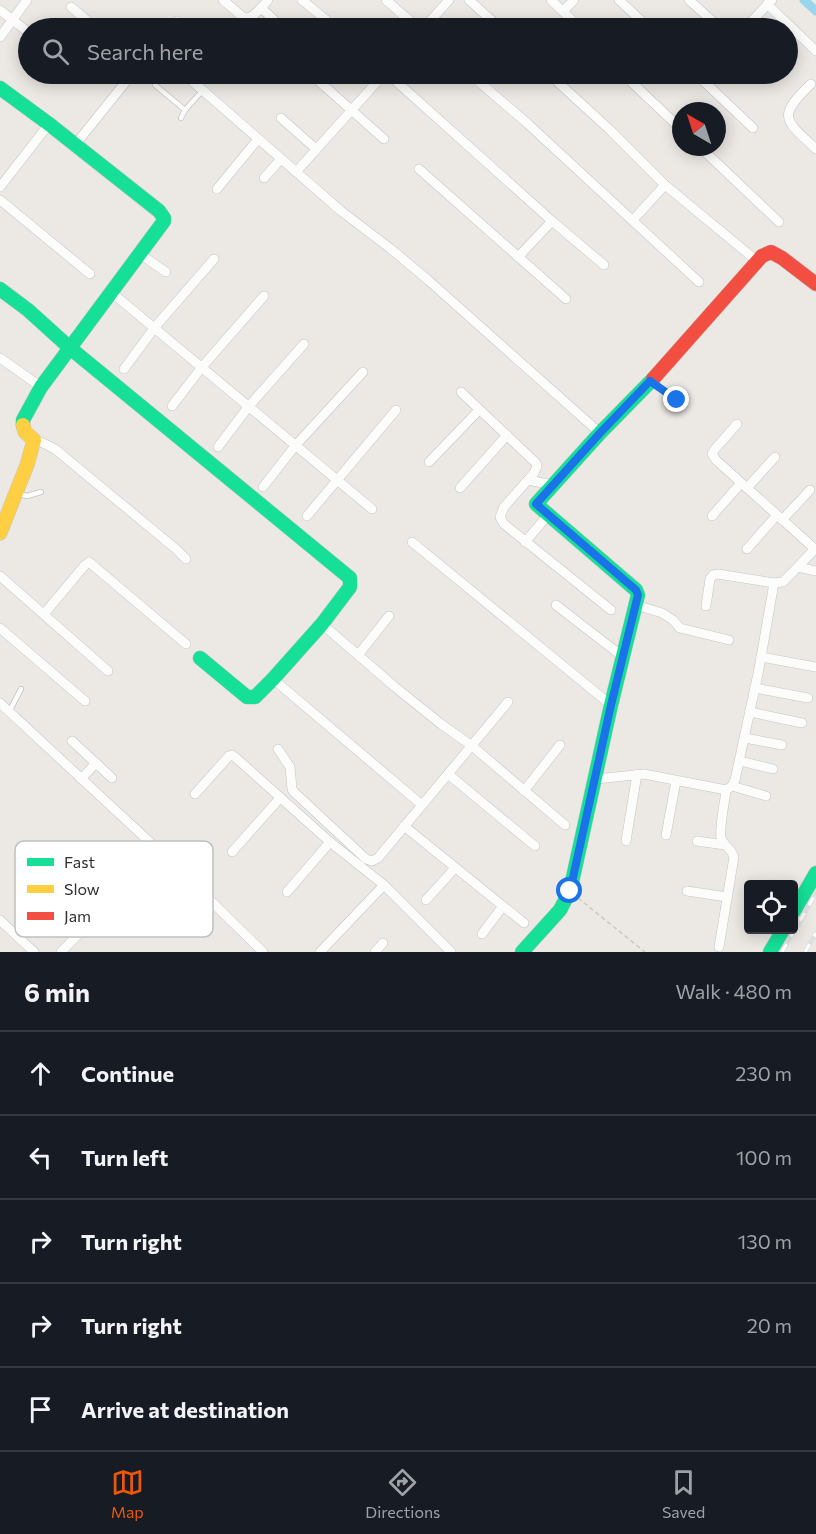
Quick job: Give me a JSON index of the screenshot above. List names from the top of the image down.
{
  "legend": ["Fast", "Slow", "Jam"],
  "north": "top left",
  "page": {
    "search": "Search here",
    "heading": ["6 min", "Walk · 480 m"],
    "list": [
      ["Continue", "230 m"],
      ["Turn left", "100 m"],
      ["Turn right", "130 m"],
      ["Turn right", "20 m"],
      "Arrive at destination"
    ],
    "nav": ["Map", "Directions", "Saved"]
  }
}
